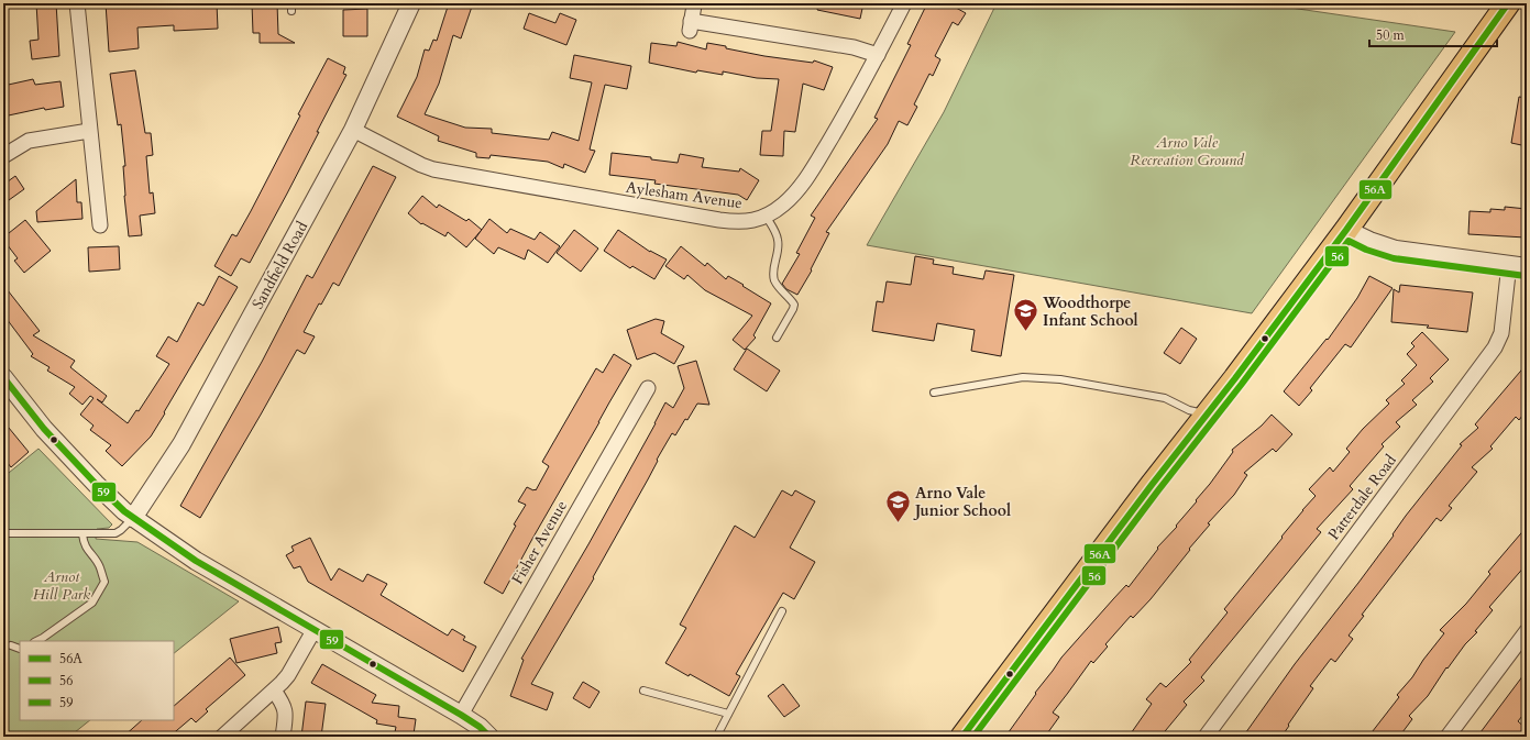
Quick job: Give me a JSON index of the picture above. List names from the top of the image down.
{
  "streets": {
    "street": [
      "Aylesham Avenue",
      "Sandfield Road",
      "Patterdale Road",
      "Fisher Avenue"
    ]
  },
  "crossings": [
    ["Aylesham Avenue", "Sandfield Road"]
  ],
  "parks": ["Arno Vale Recreation Ground", "Arnot Hill Park"],
  "places": {
    "school or university": ["Woodthorpe Infant School", "Arno Vale Junior School"]
  },
  "lines": ["transit line 56A", "transit line 56", "transit line 59"],
  "legend": ["56A", "56", "59"],
  "scale_bar": "50 m"
}
